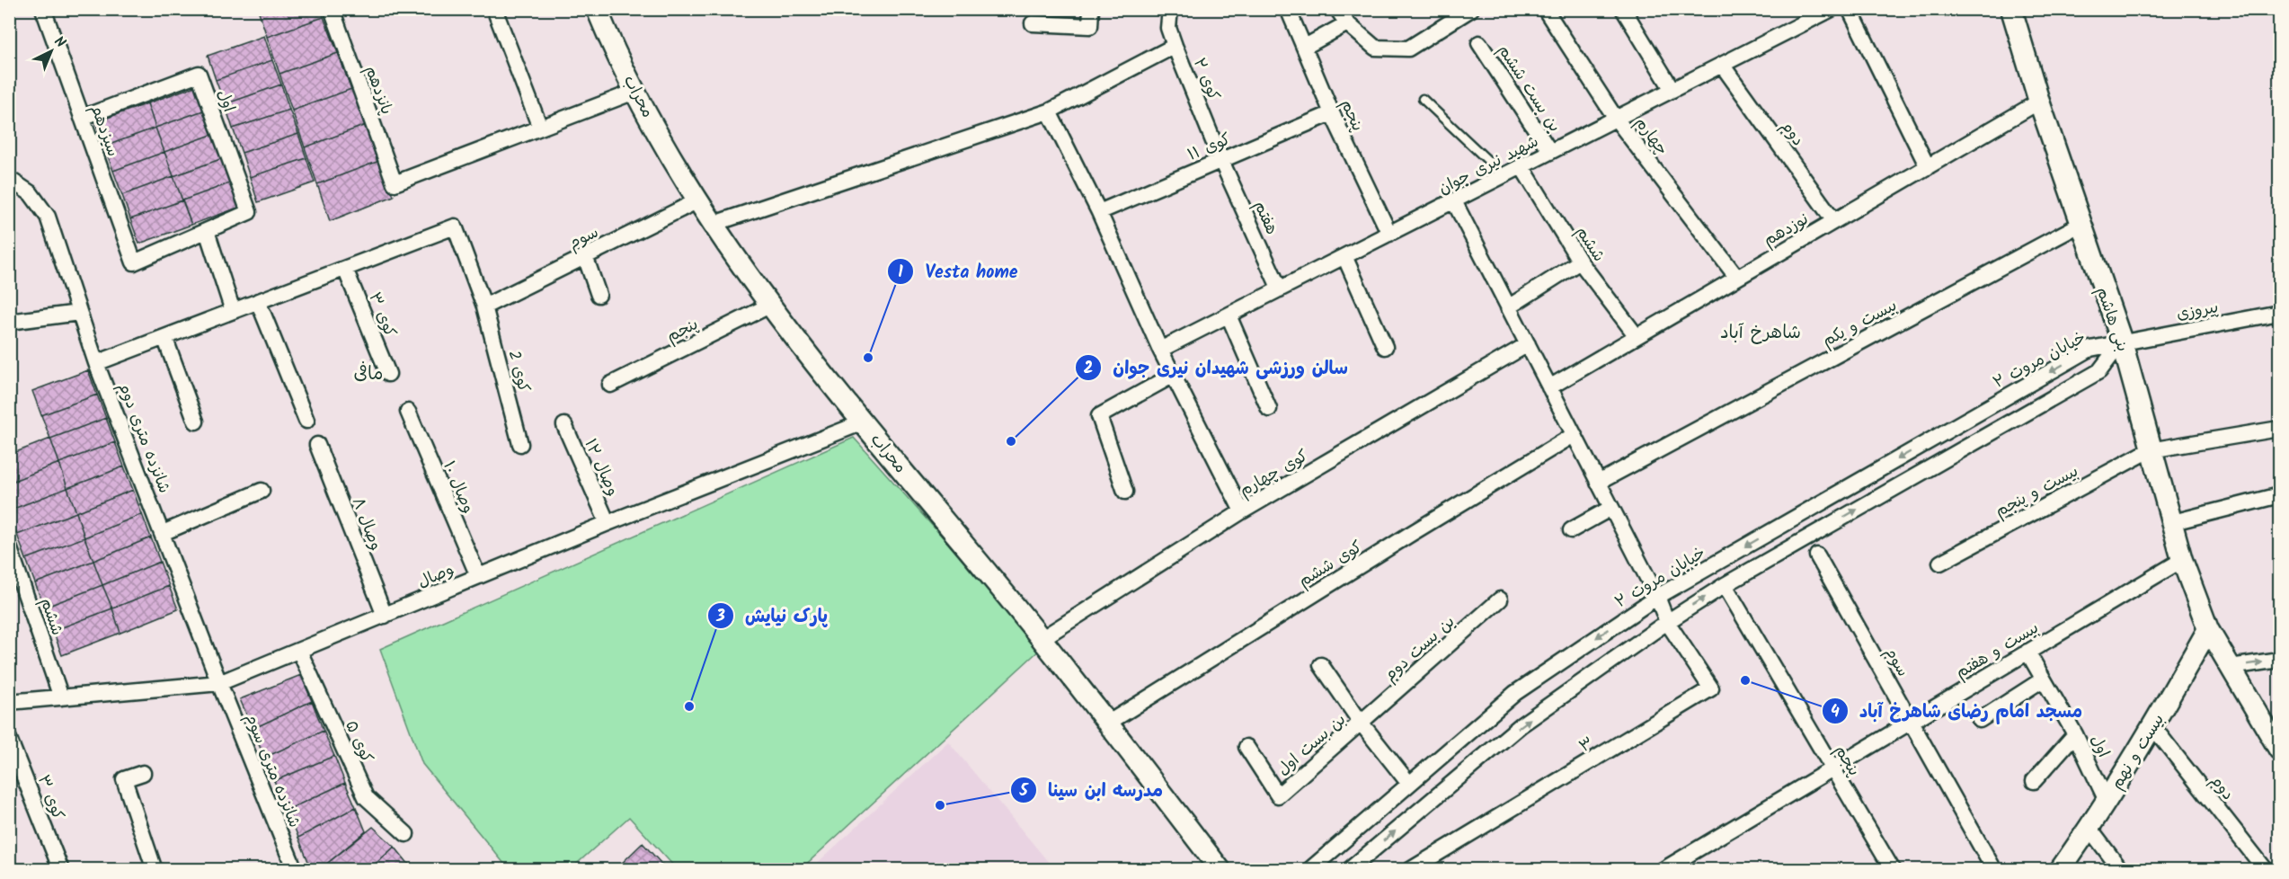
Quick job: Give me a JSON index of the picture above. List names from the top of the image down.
{
  "streets": {
    "street": [
      "کوی ۲",
      "بن بست ششم",
      "پانزدهم",
      "محراب",
      "اول",
      "پنجم",
      "سیزدهم",
      "دوم",
      "چهارم",
      "کوی ۱۱",
      "شهید نیری جوان",
      "هفتم",
      "نوزدهم",
      "سوم",
      "ششم",
      "پیروزی",
      "کوی ۳",
      "بنی هاشم",
      "بیست و یکم",
      "خیابان مروت ۲",
      "کوی 2",
      "شانزده متری دوم",
      "وصال ۱۲",
      "کوی چهارم",
      "وصال ۱۰",
      "بیست و پنجم",
      "وصال ۸",
      "کوی ششم",
      "وصال",
      "بن بست دوم",
      "بیست و هفتم",
      "کوی ۵",
      "بن بست اول",
      "۳",
      "بیست و نهم",
      "شانزده متری سوم"
    ]
  },
  "crossings": [
    ["کوی ۲", "کوی ۱۱"],
    ["کوی ۲", "هفتم"],
    ["بن بست ششم", "شهید نیری جوان"],
    ["محراب", "پنجم"],
    ["محراب", "سوم"],
    ["محراب", "کوی چهارم"],
    ["محراب", "کوی ششم"],
    ["محراب", "وصال"],
    ["اول", "سیزدهم"],
    ["اول", "بیست و هفتم"],
    ["اول", "بیست و نهم"],
    ["پنجم", "کوی ۱۱"],
    ["پنجم", "شهید نیری جوان"],
    ["پنجم", "بیست و هفتم"],
    ["دوم", "شهید نیری جوان"],
    ["دوم", "نوزدهم"],
    ["دوم", "بیست و نهم"],
    ["چهارم", "شهید نیری جوان"],
    ["چهارم", "نوزدهم"],
    ["کوی ۱۱", "هفتم"],
    ["شهید نیری جوان", "هفتم"],
    ["شهید نیری جوان", "ششم"],
    ["نوزدهم", "ششم"],
    ["نوزدهم", "بنی هاشم"],
    ["سوم", "کوی 2"],
    ["سوم", "بیست و هفتم"],
    ["ششم", "وصال"],
    ["پیروزی", "بنی هاشم"],
    ["پیروزی", "خیابان مروت ۲"],
    ["کوی ۳", "کوی 2"],
    ["بنی هاشم", "بیست و یکم"],
    ["بنی هاشم", "خیابان مروت ۲"],
    ["بنی هاشم", "بیست و پنجم"],
    ["بنی هاشم", "بیست و هفتم"],
    ["بنی هاشم", "بیست و نهم"],
    ["شانزده متری دوم", "وصال"],
    ["شانزده متری دوم", "شانزده متری سوم"],
    ["وصال ۱۲", "وصال"],
    ["وصال ۱۰", "وصال"],
    ["وصال ۸", "وصال"],
    ["وصال", "کوی ۵"],
    ["وصال", "شانزده متری سوم"],
    ["بن بست دوم", "بن بست اول"]
  ],
  "districts": ["شاهرخ آباد", "مافی"],
  "places": [
    "Vesta home",
    "سالن ورزشی شهیدان نیری جوان",
    "مسجد امام رضای شاهرخ آباد",
    "پارک نیایش",
    "مدرسه ابن سینا"
  ],
  "north": "top right"
}
